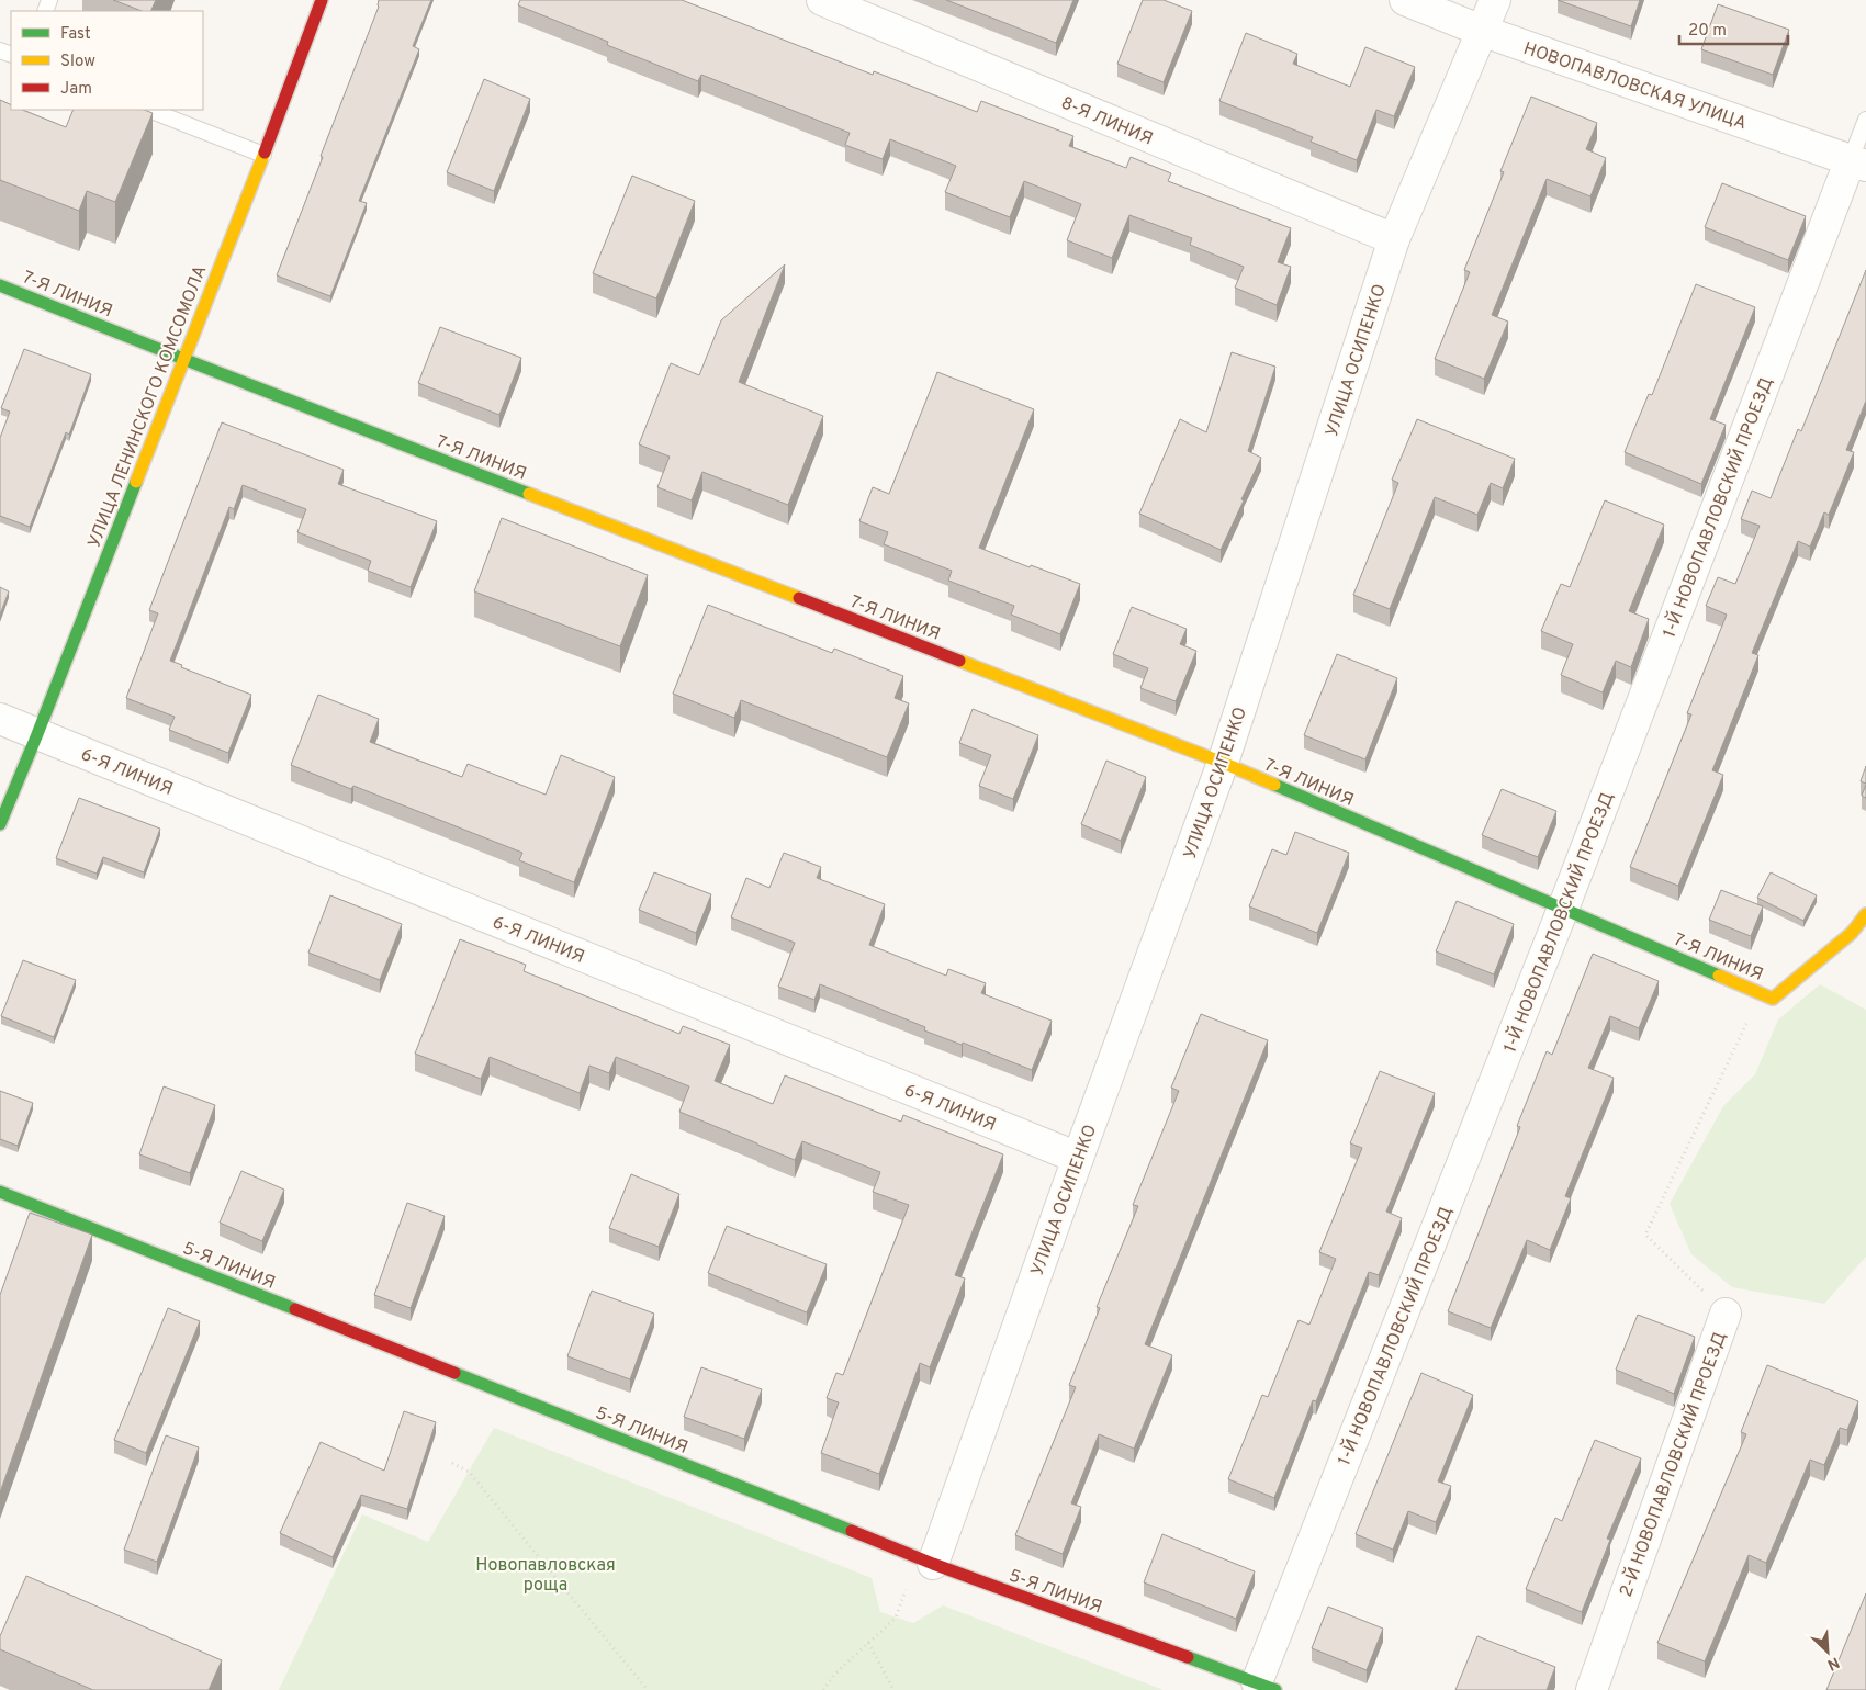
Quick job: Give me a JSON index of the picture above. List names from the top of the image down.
{
  "streets": {
    "street": [
      "НОВОПАВЛОВСКАЯ УЛИЦА",
      "8-Я ЛИНИЯ",
      "7-Я ЛИНИЯ",
      "УЛИЦА ОСИПЕНКО",
      "УЛИЦА ЛЕНИНСКОГО КОМСОМОЛА",
      "1-Й НОВОПАВЛОВСКИЙ ПРОЕЗД",
      "6-Я ЛИНИЯ",
      "5-Я ЛИНИЯ",
      "2-Й НОВОПАВЛОВСКИЙ ПРОЕЗД"
    ]
  },
  "crossings": [
    ["НОВОПАВЛОВСКАЯ УЛИЦА", "УЛИЦА ОСИПЕНКО"],
    ["НОВОПАВЛОВСКАЯ УЛИЦА", "1-Й НОВОПАВЛОВСКИЙ ПРОЕЗД"],
    ["8-Я ЛИНИЯ", "УЛИЦА ОСИПЕНКО"],
    ["7-Я ЛИНИЯ", "УЛИЦА ОСИПЕНКО"],
    ["7-Я ЛИНИЯ", "УЛИЦА ЛЕНИНСКОГО КОМСОМОЛА"],
    ["7-Я ЛИНИЯ", "1-Й НОВОПАВЛОВСКИЙ ПРОЕЗД"],
    ["7-Я ЛИНИЯ", "2-Й НОВОПАВЛОВСКИЙ ПРОЕЗД"],
    ["УЛИЦА ОСИПЕНКО", "6-Я ЛИНИЯ"],
    ["УЛИЦА ОСИПЕНКО", "5-Я ЛИНИЯ"],
    ["УЛИЦА ЛЕНИНСКОГО КОМСОМОЛА", "6-Я ЛИНИЯ"],
    ["1-Й НОВОПАВЛОВСКИЙ ПРОЕЗД", "5-Я ЛИНИЯ"]
  ],
  "parks": ["Новопавловская роща"],
  "legend": ["Fast", "Slow", "Jam"],
  "scale_bar": "20 m",
  "north": "bottom right"
}
